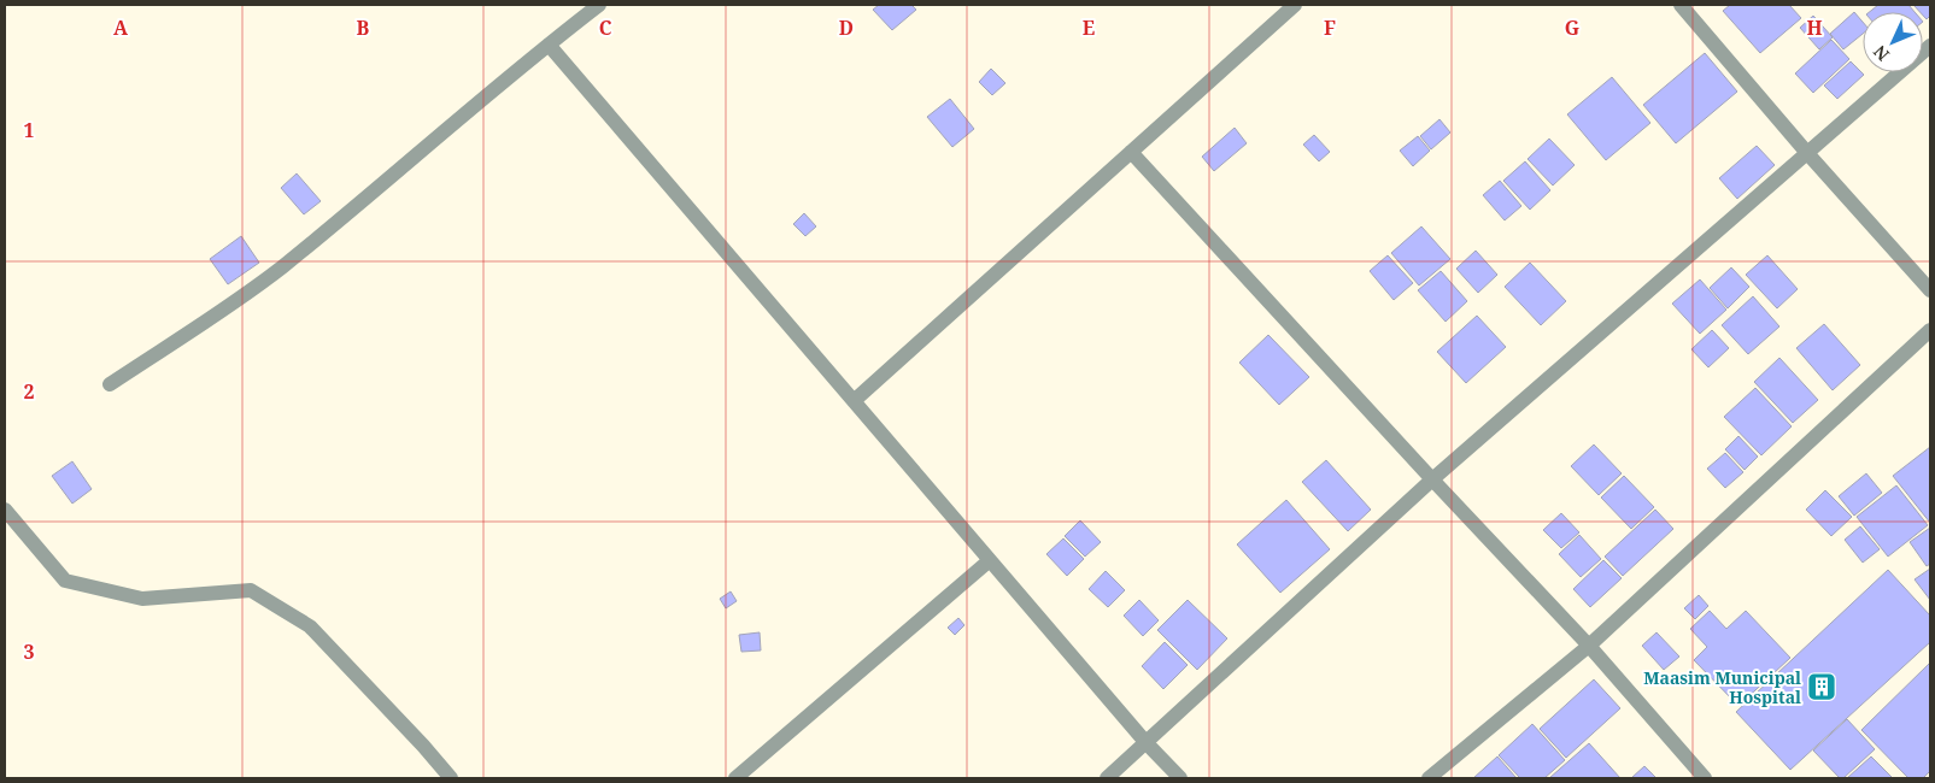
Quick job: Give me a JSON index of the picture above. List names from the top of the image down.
{
  "places": {
    "building": ["Maasim Municipal Hospital"]
  },
  "north": "bottom left",
  "grid": {
    "columns": [
      "A",
      "B",
      "C",
      "D",
      "E",
      "F",
      "G",
      "H"
    ],
    "rows": ["1", "2", "3"]
  }
}
